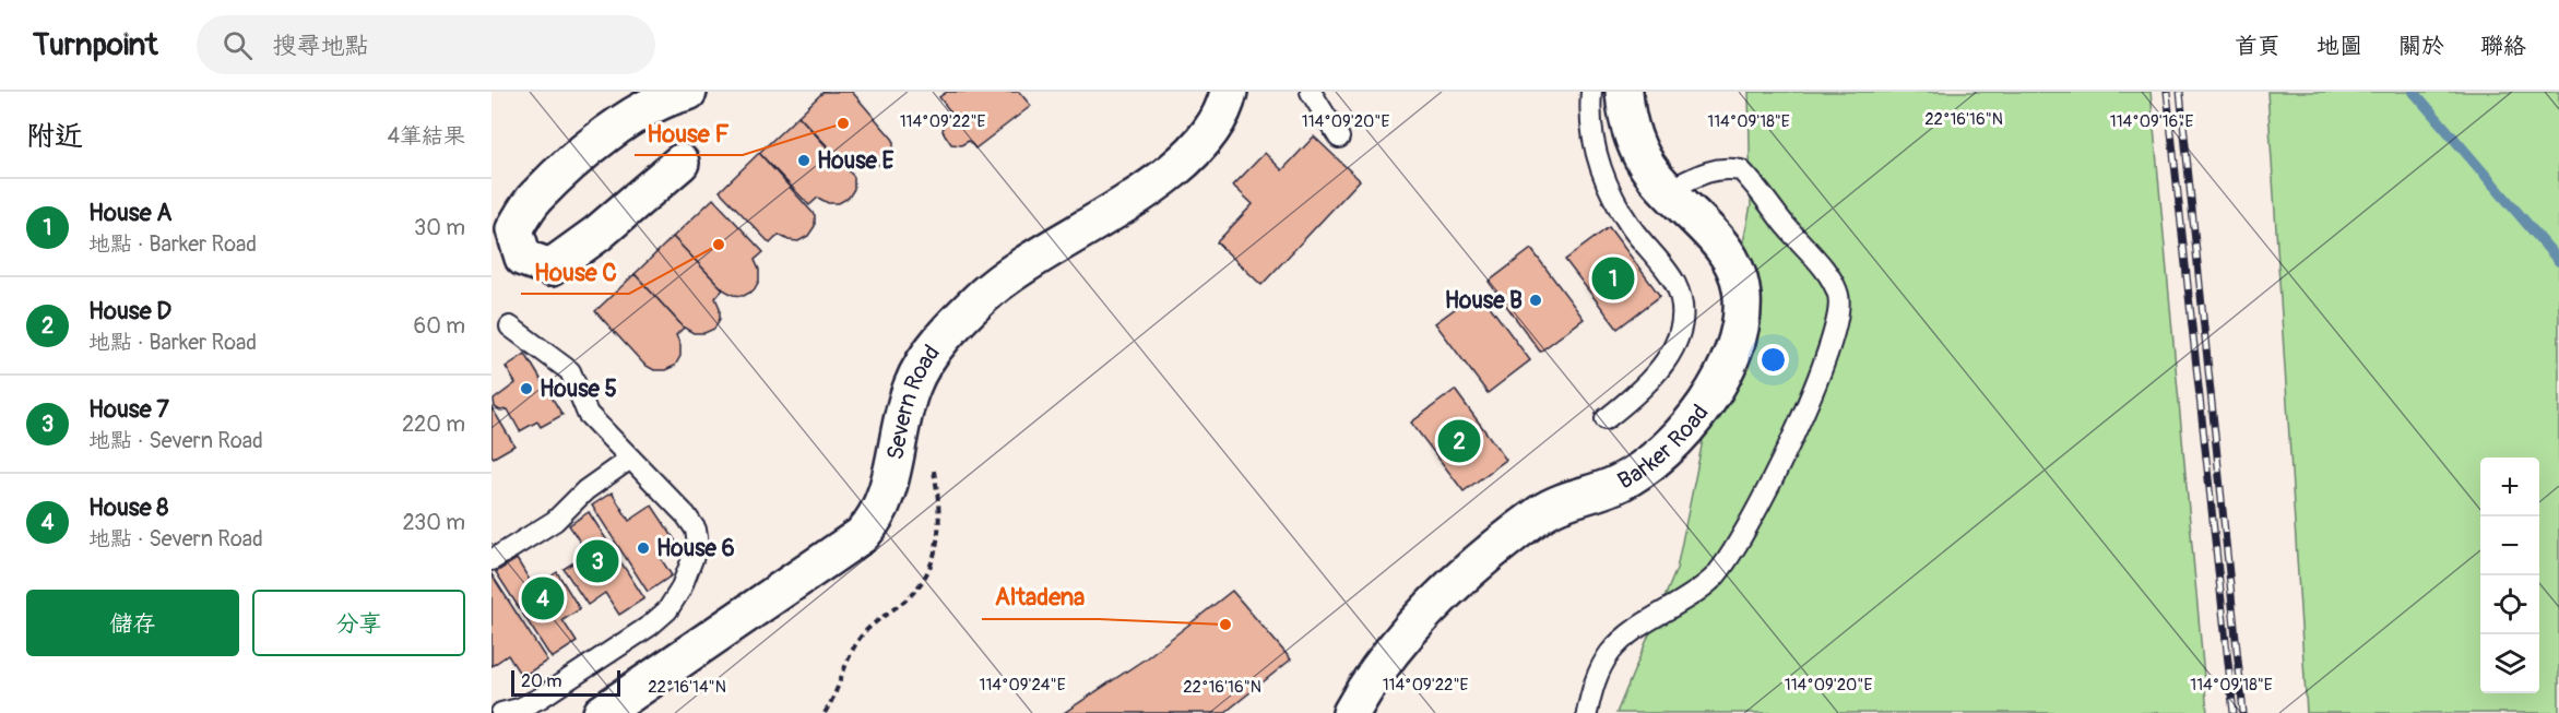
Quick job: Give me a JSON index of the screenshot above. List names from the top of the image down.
{
  "streets": {
    "street": ["Severn Road", "Barker Road"]
  },
  "places": [
    "House F",
    "House E",
    "House C",
    "House B",
    "House 5",
    "House 6",
    "Altadena"
  ],
  "scale_bar": "20 m",
  "page": {
    "header": "Turnpoint",
    "search": "搜尋地點",
    "nav": [
      "首頁",
      "地圖",
      "關於",
      "聯絡"
    ],
    "heading": ["附近", "4筆結果"],
    "list": [
      {
        "mark": "1",
        "name": "House A",
        "note": "地點 · Barker Road",
        "value": "30 m"
      },
      {
        "mark": "2",
        "name": "House D",
        "note": "地點 · Barker Road",
        "value": "60 m"
      },
      {
        "mark": "3",
        "name": "House 7",
        "note": "地點 · Severn Road",
        "value": "220 m"
      },
      {
        "mark": "4",
        "name": "House 8",
        "note": "地點 · Severn Road",
        "value": "230 m"
      }
    ],
    "pins": [
      "1",
      "2",
      "3",
      "4"
    ],
    "map_buttons": ["+", "−"],
    "buttons": ["儲存", "分享"],
    "scale": "20 m"
  },
  "coordinates": [
    "22°16'16\"N",
    "114°09'22\"E",
    "114°09'20\"E",
    "114°09'18\"E",
    "114°09'16\"E",
    "114°09'24\"E",
    "22°16'14\"N"
  ]
}
